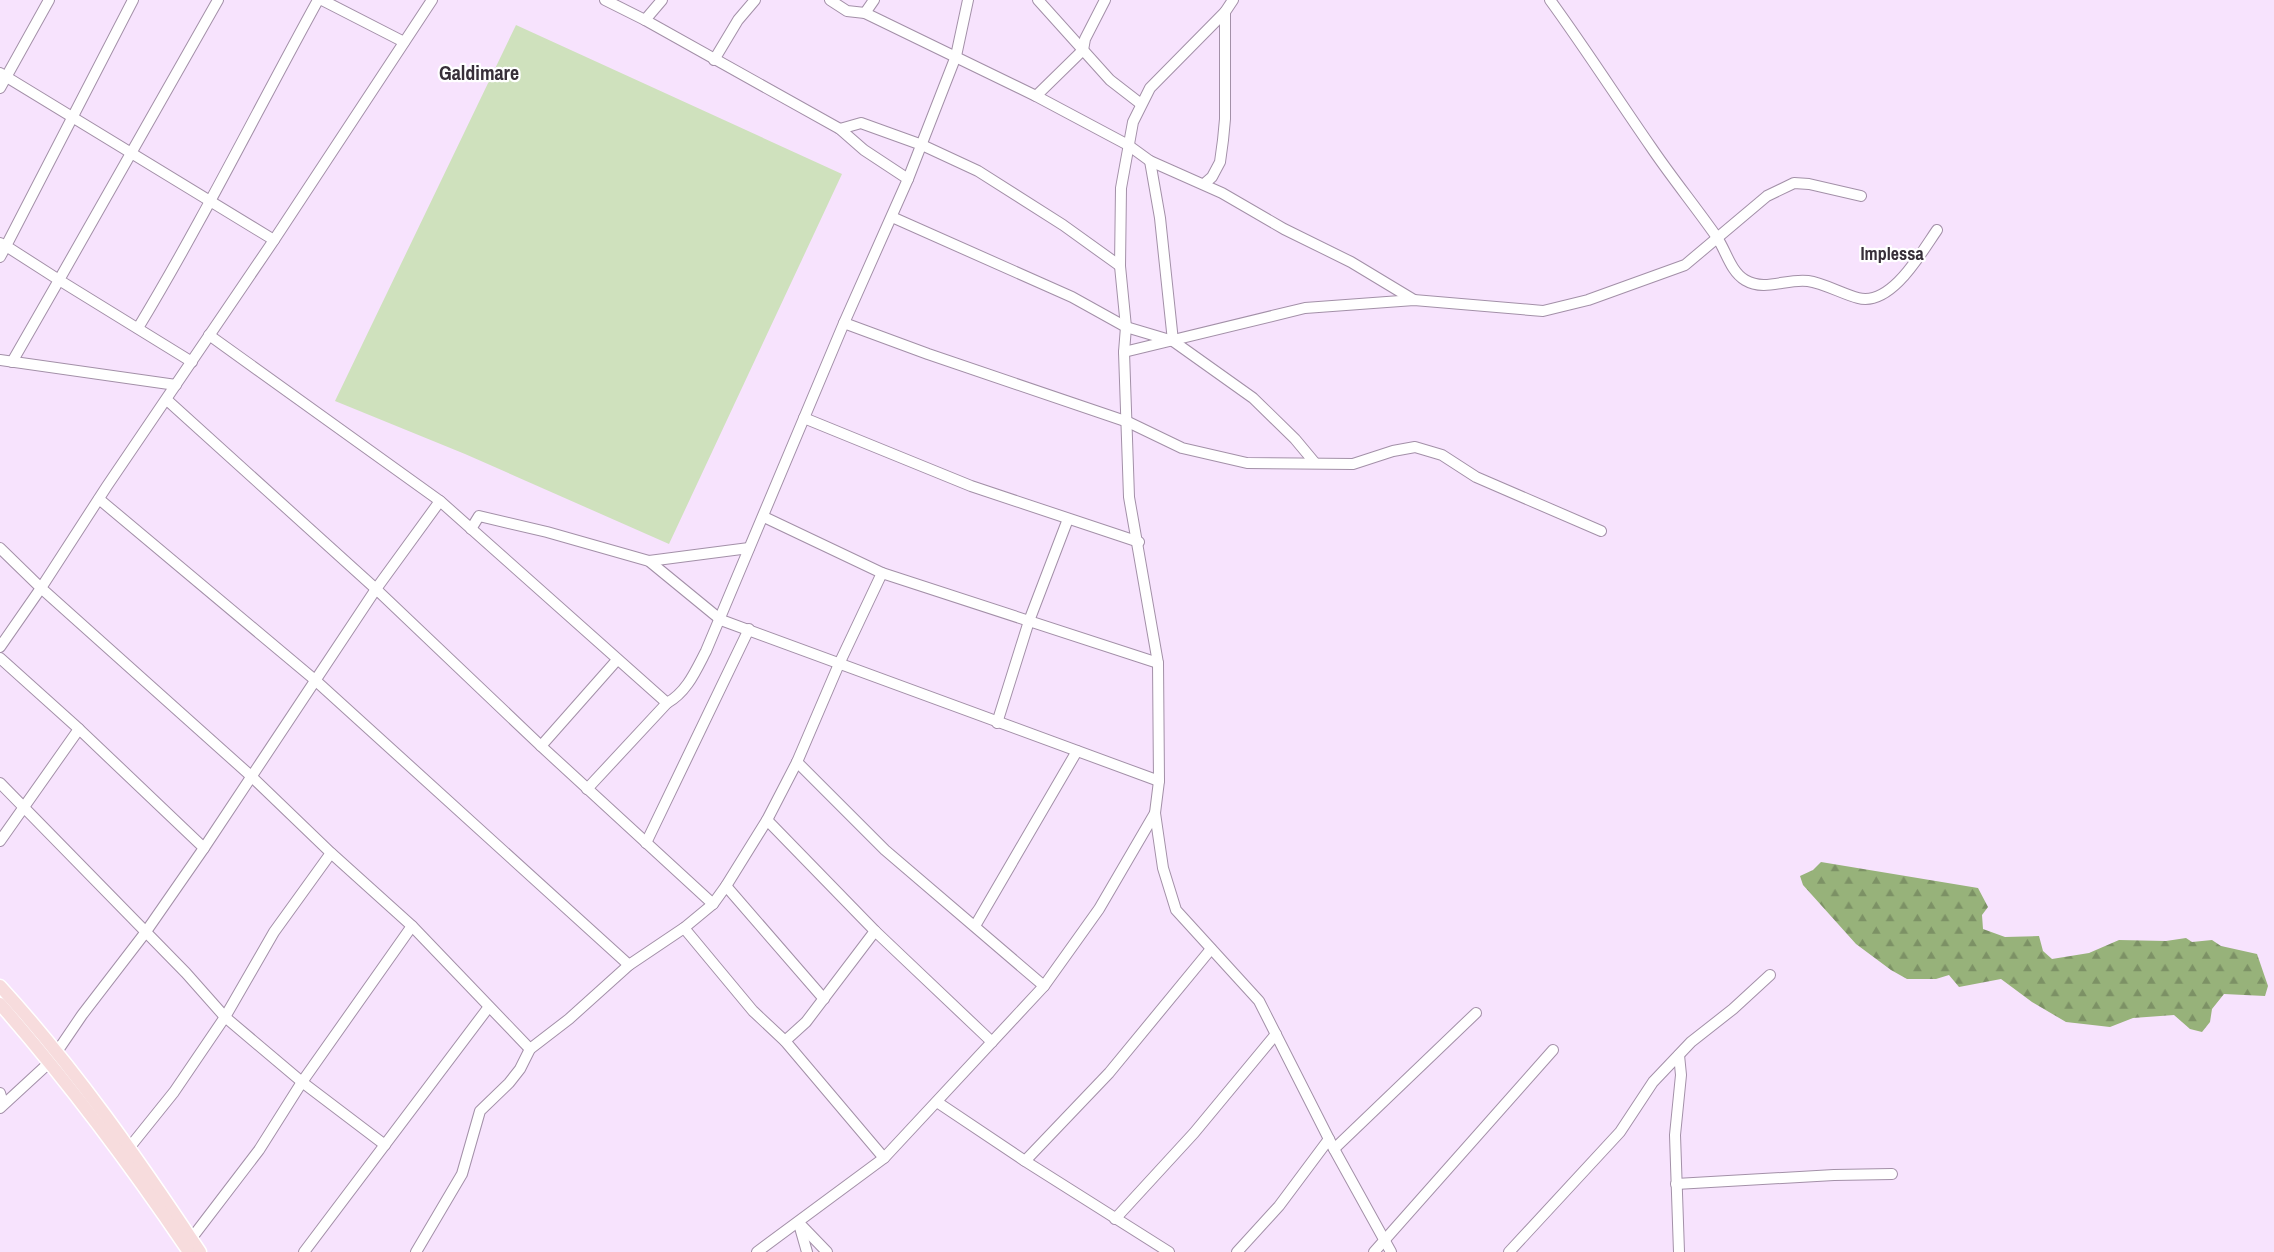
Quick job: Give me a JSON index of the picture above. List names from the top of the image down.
{
  "districts": ["Galdimare", "Implessa"]
}
